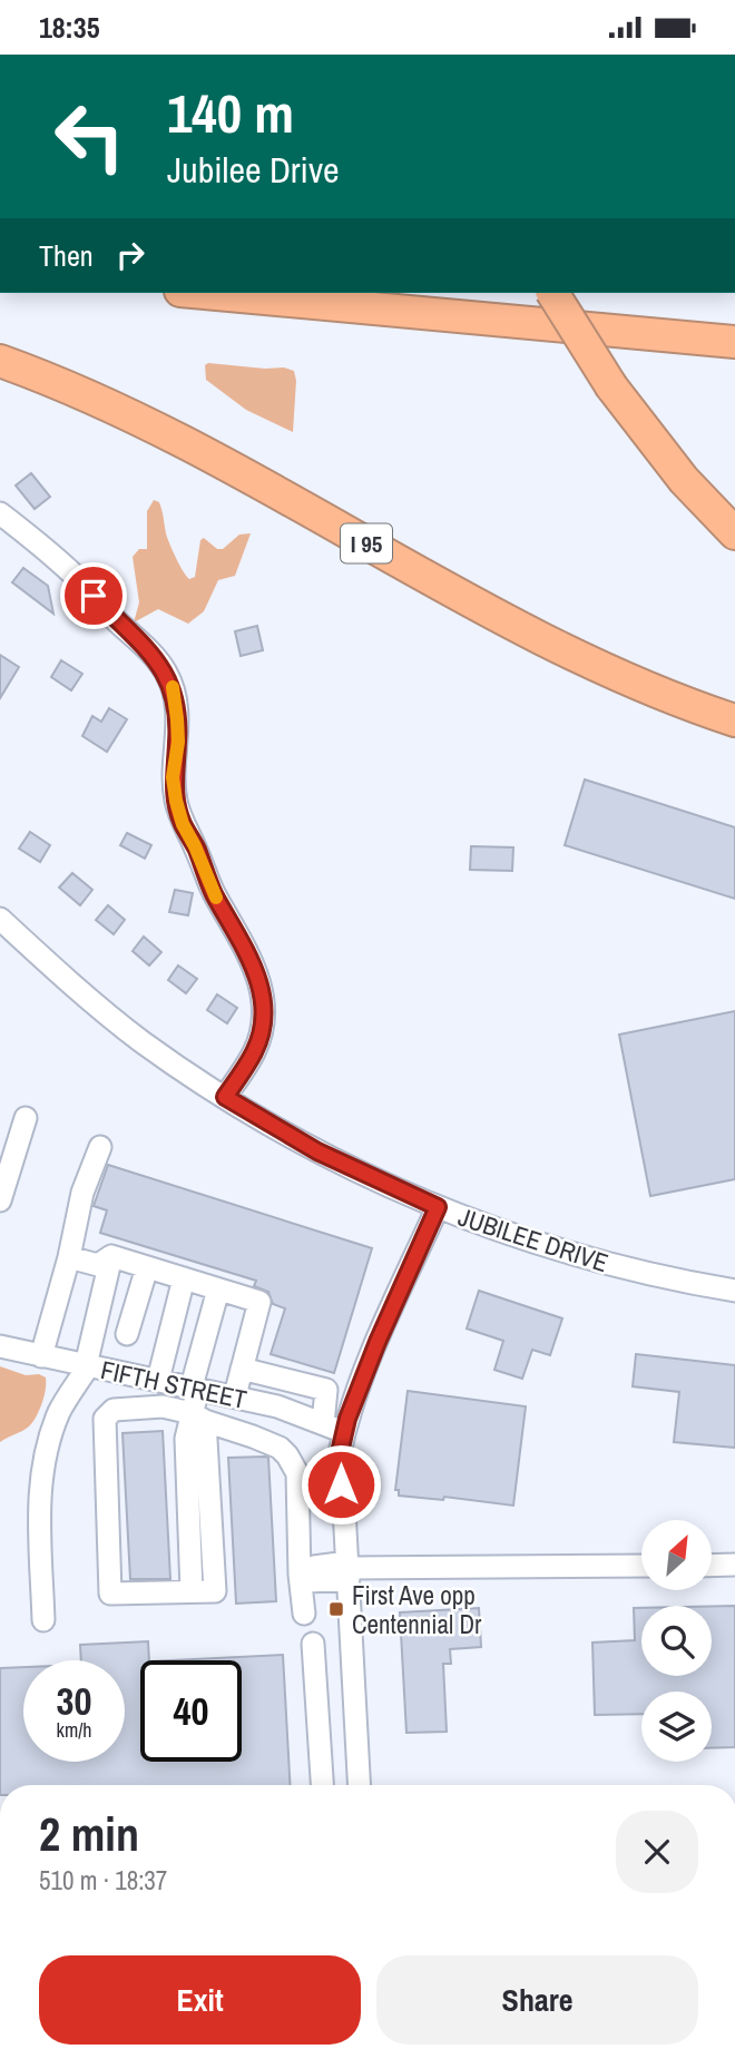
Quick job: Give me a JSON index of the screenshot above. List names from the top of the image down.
{
  "streets": {
    "highway": ["I 95"],
    "street": ["JUBILEE DRIVE", "FIFTH STREET"]
  },
  "places": {
    "transit": ["First Ave opp Centennial Dr"]
  },
  "north": "top right",
  "page": {
    "status": "18:35",
    "turn": ["140 m", "Jubilee Drive"],
    "then": "Then",
    "speed": "30 km/h",
    "limit": "40",
    "heading": ["2 min", "510 m · 18:37"],
    "buttons": ["Exit", "Share"]
  }
}
